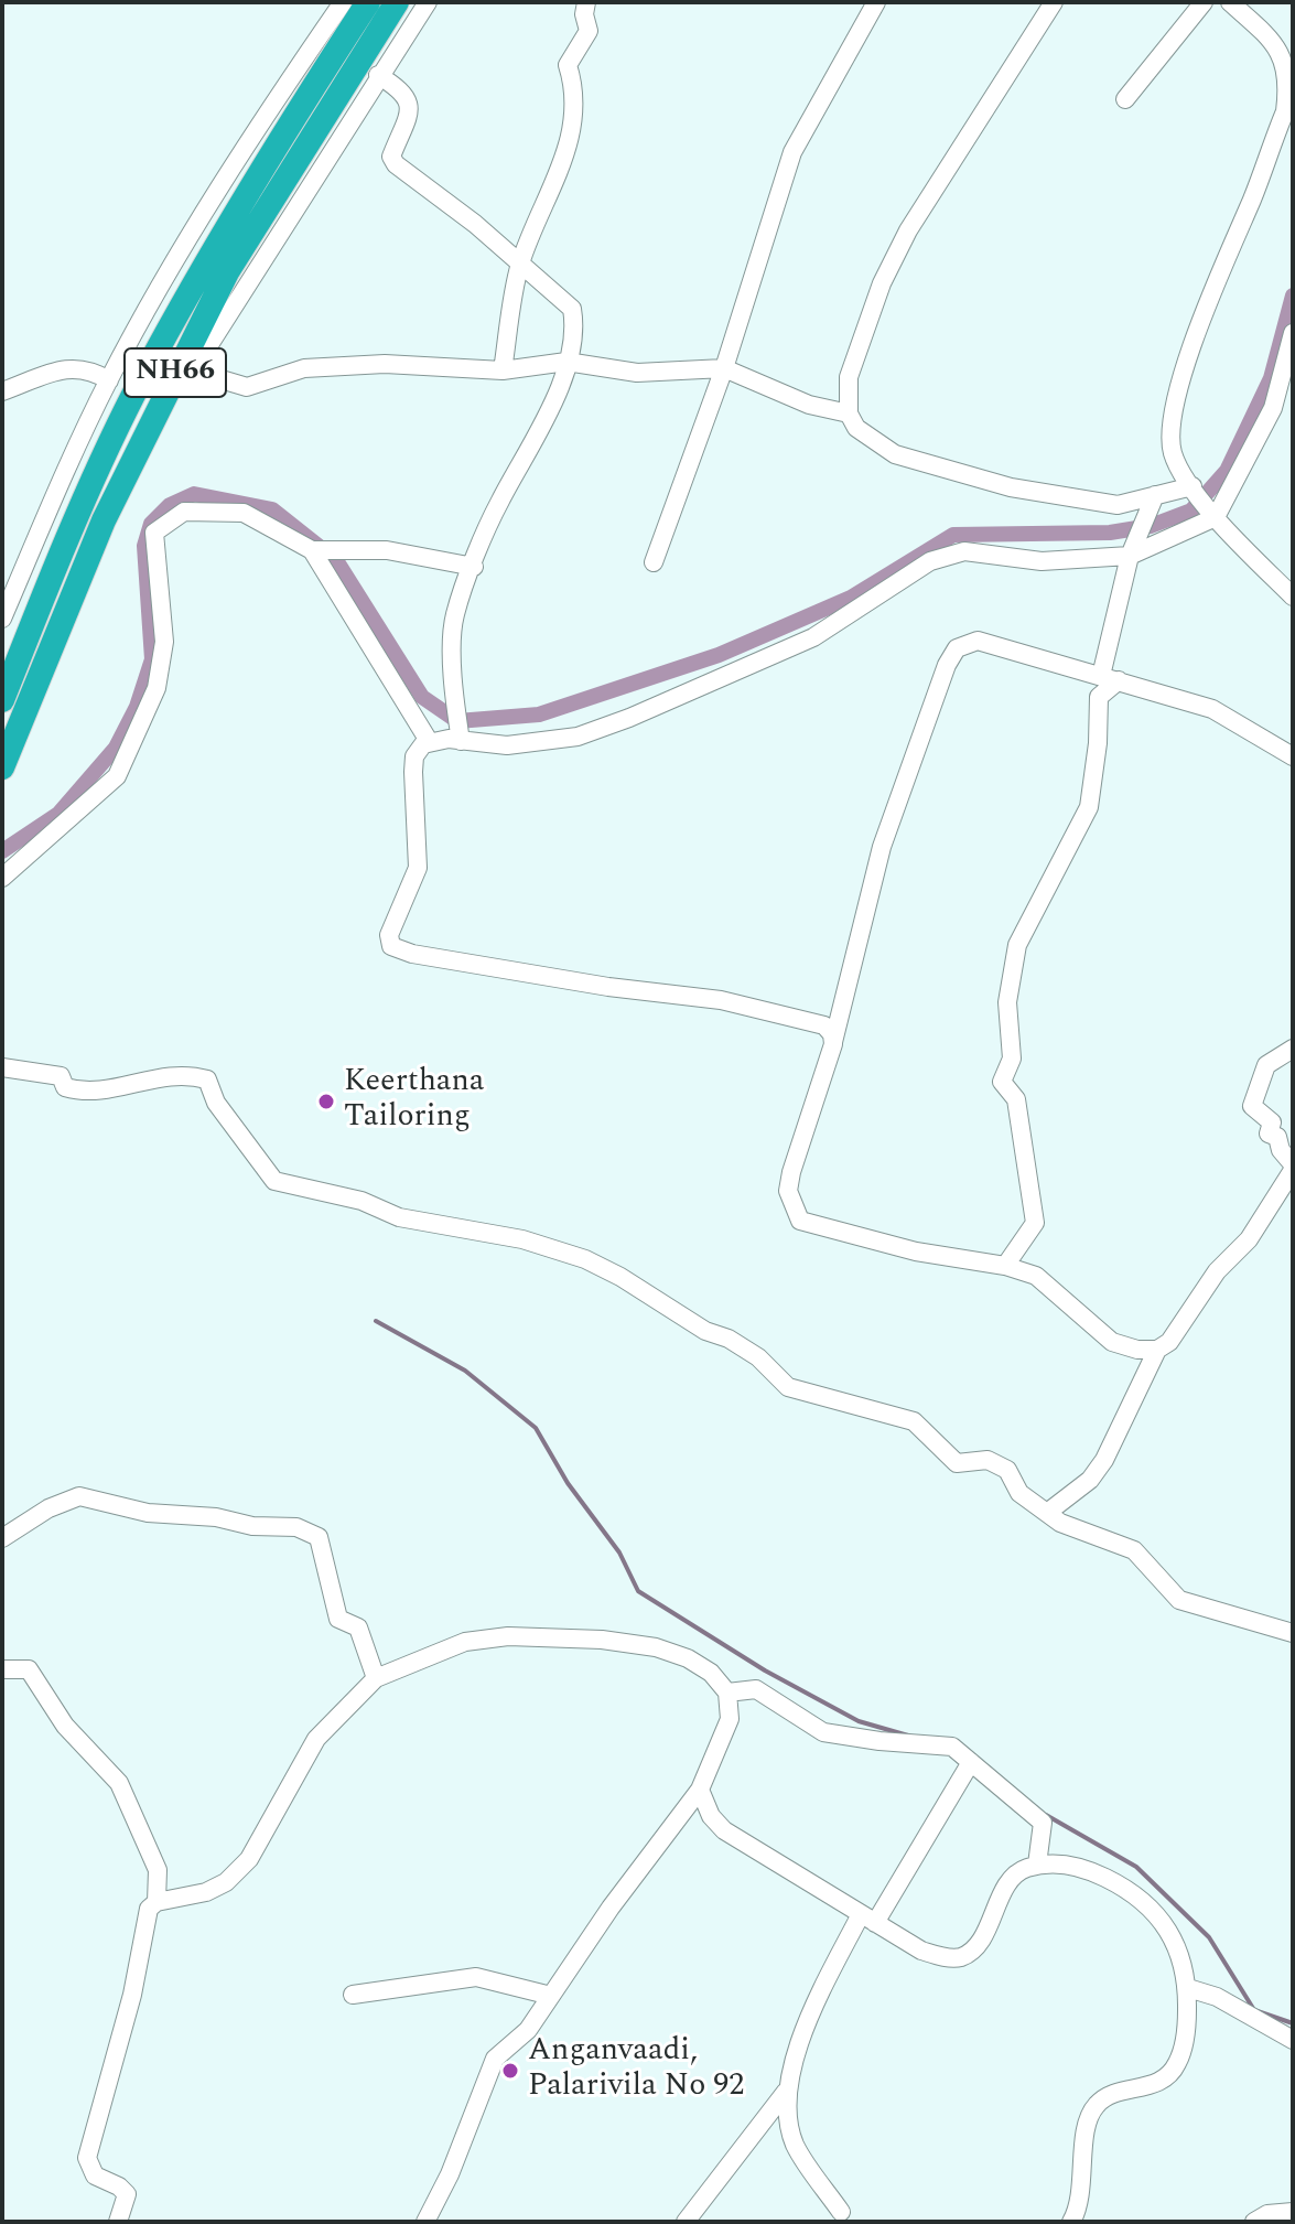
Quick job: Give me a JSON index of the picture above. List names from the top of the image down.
{
  "streets": {
    "highway": ["NH66"]
  },
  "places": ["Keerthana Tailoring", "Anganvaadi, Palarivila No 92"]
}
